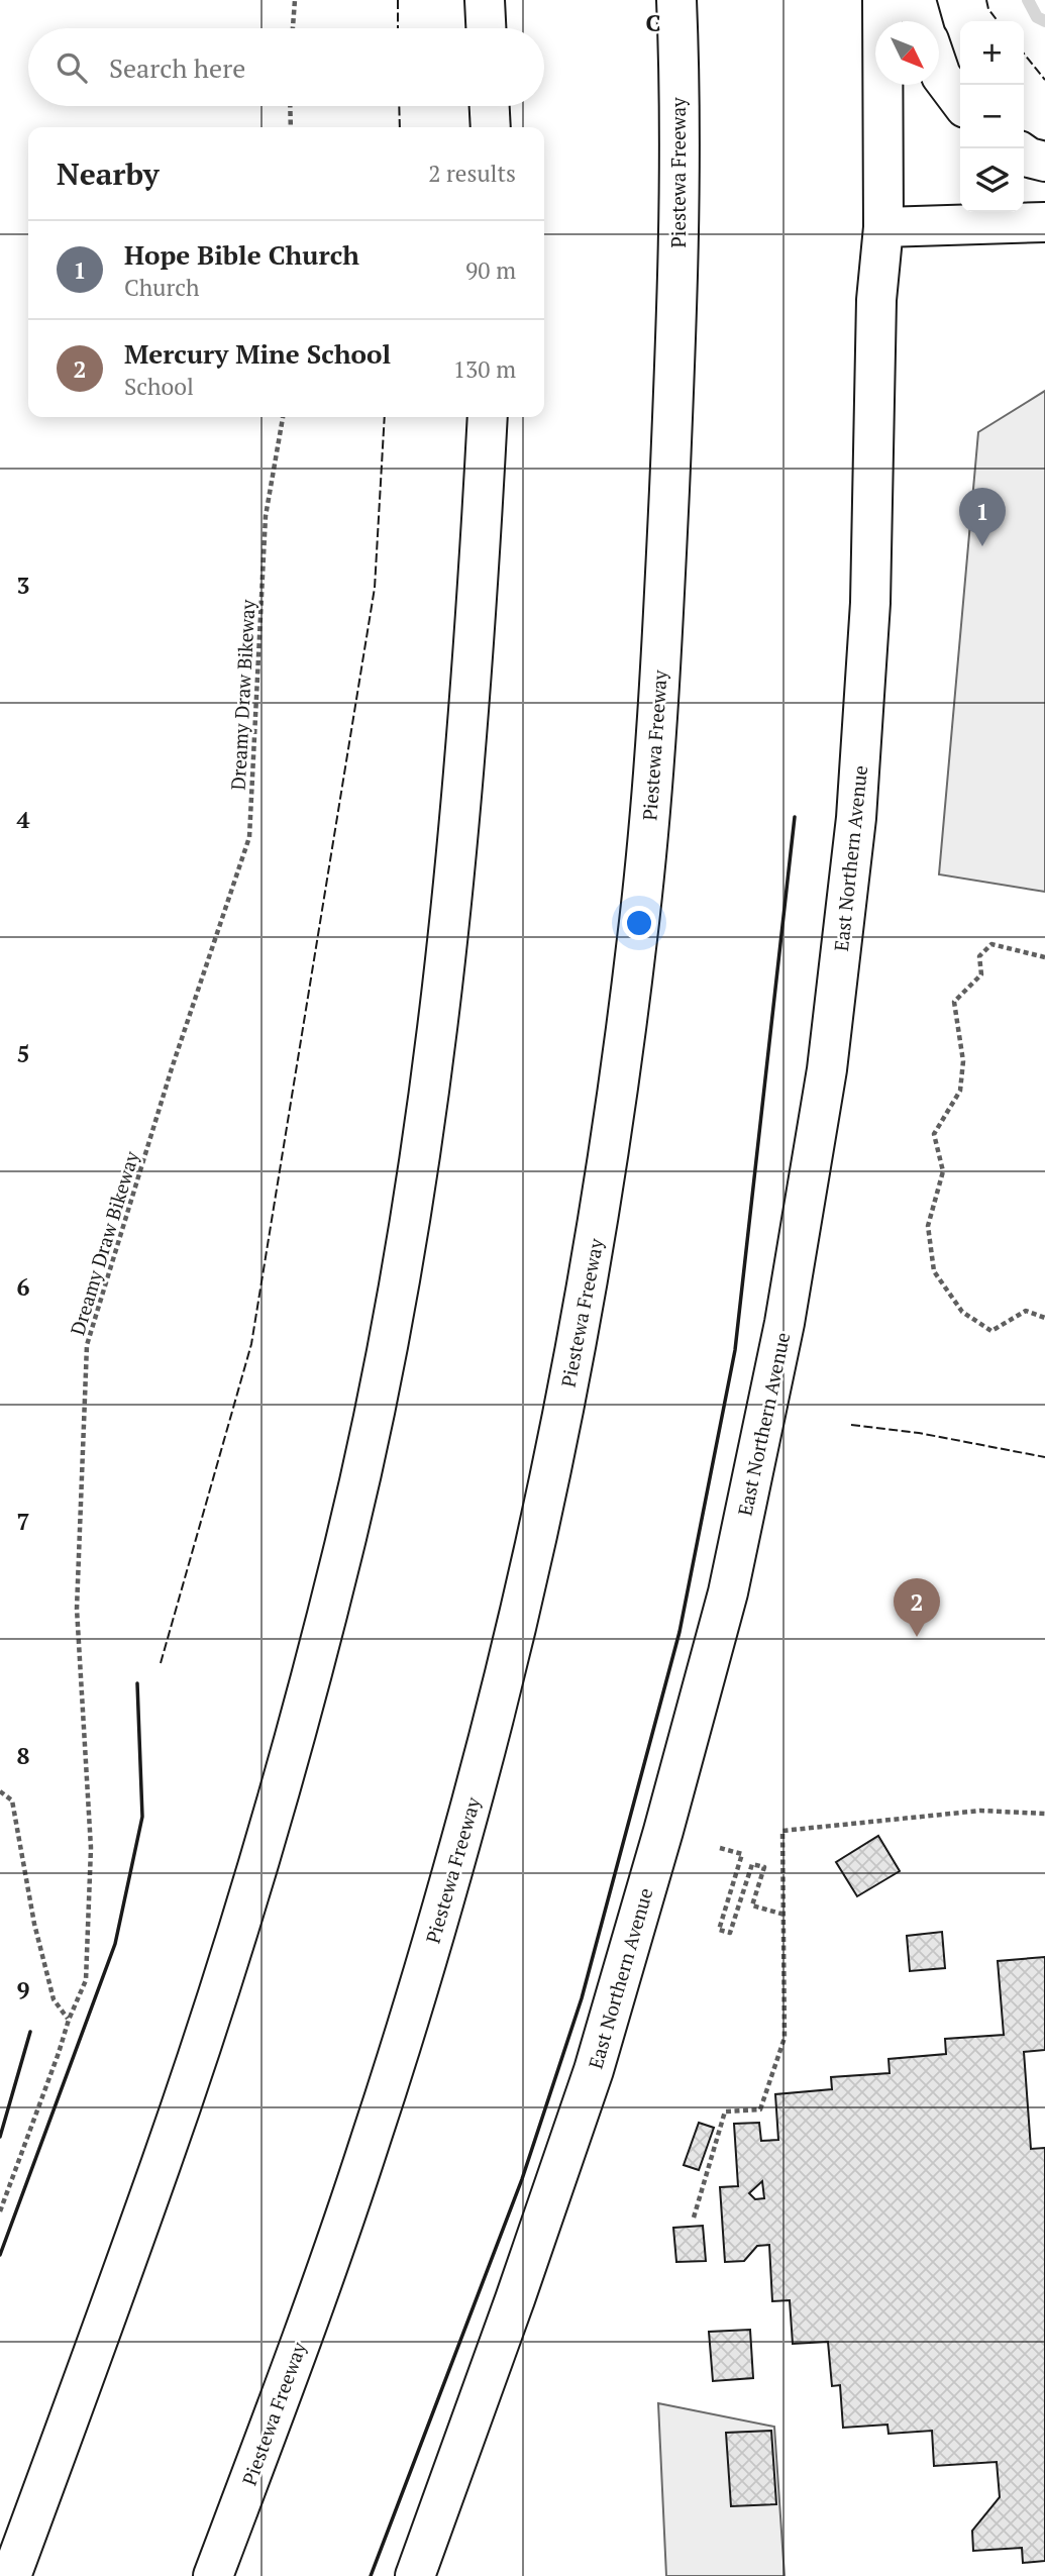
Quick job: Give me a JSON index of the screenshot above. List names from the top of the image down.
{
  "streets": {
    "main road": ["Piestewa Freeway", "East Northern Avenue"],
    "path": ["Dreamy Draw Bikeway"]
  },
  "north": "bottom right",
  "page": {
    "map_buttons": ["+", "−"],
    "search": "Search here",
    "heading": ["Nearby", "2 results"],
    "list": [
      {
        "mark": "1",
        "name": "Hope Bible Church",
        "note": "Church",
        "value": "90 m"
      },
      {
        "mark": "2",
        "name": "Mercury Mine School",
        "note": "School",
        "value": "130 m"
      }
    ],
    "pins": ["1", "2"]
  },
  "grid": {
    "columns": ["C"],
    "rows": [
      "3",
      "4",
      "5",
      "6",
      "7",
      "8",
      "9"
    ]
  }
}
